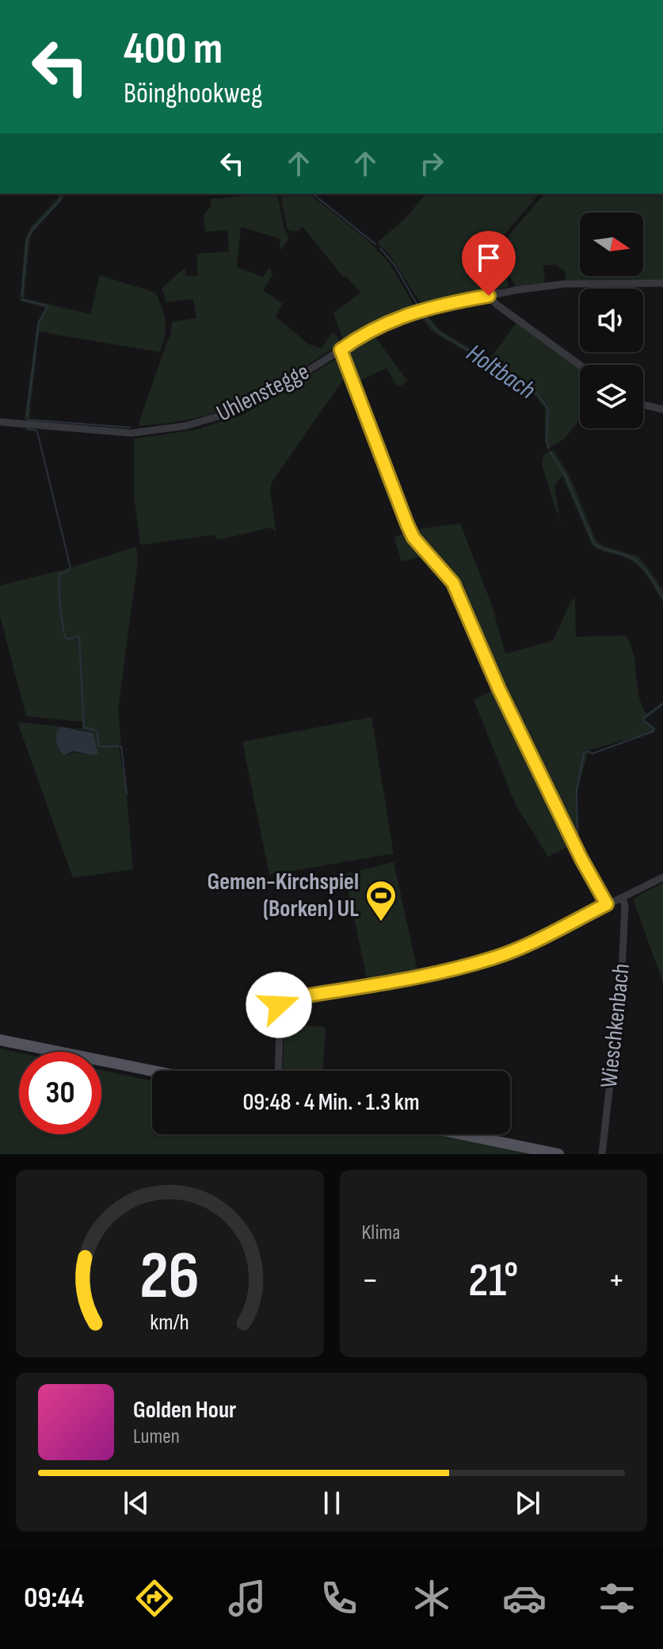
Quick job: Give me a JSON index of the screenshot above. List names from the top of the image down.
{
  "streets": {
    "street": ["Uhlenstegge", "Wieschkenbach"]
  },
  "water": ["Holtbach"],
  "places": {
    "sports": ["Gemen-Kirchspiel (Borken) UL"]
  },
  "north": "right",
  "page": {
    "turn": ["400 m", "Böinghookweg"],
    "limit": "30",
    "trip": "09:48 · 4 Min. · 1.3 km",
    "tile": "Klima",
    "heat": ["−", "21°", "+"],
    "song": ["Golden Hour", "Lumen"],
    "tabs": "09:44",
    "gauge": ["26", "km/h"]
  }
}
